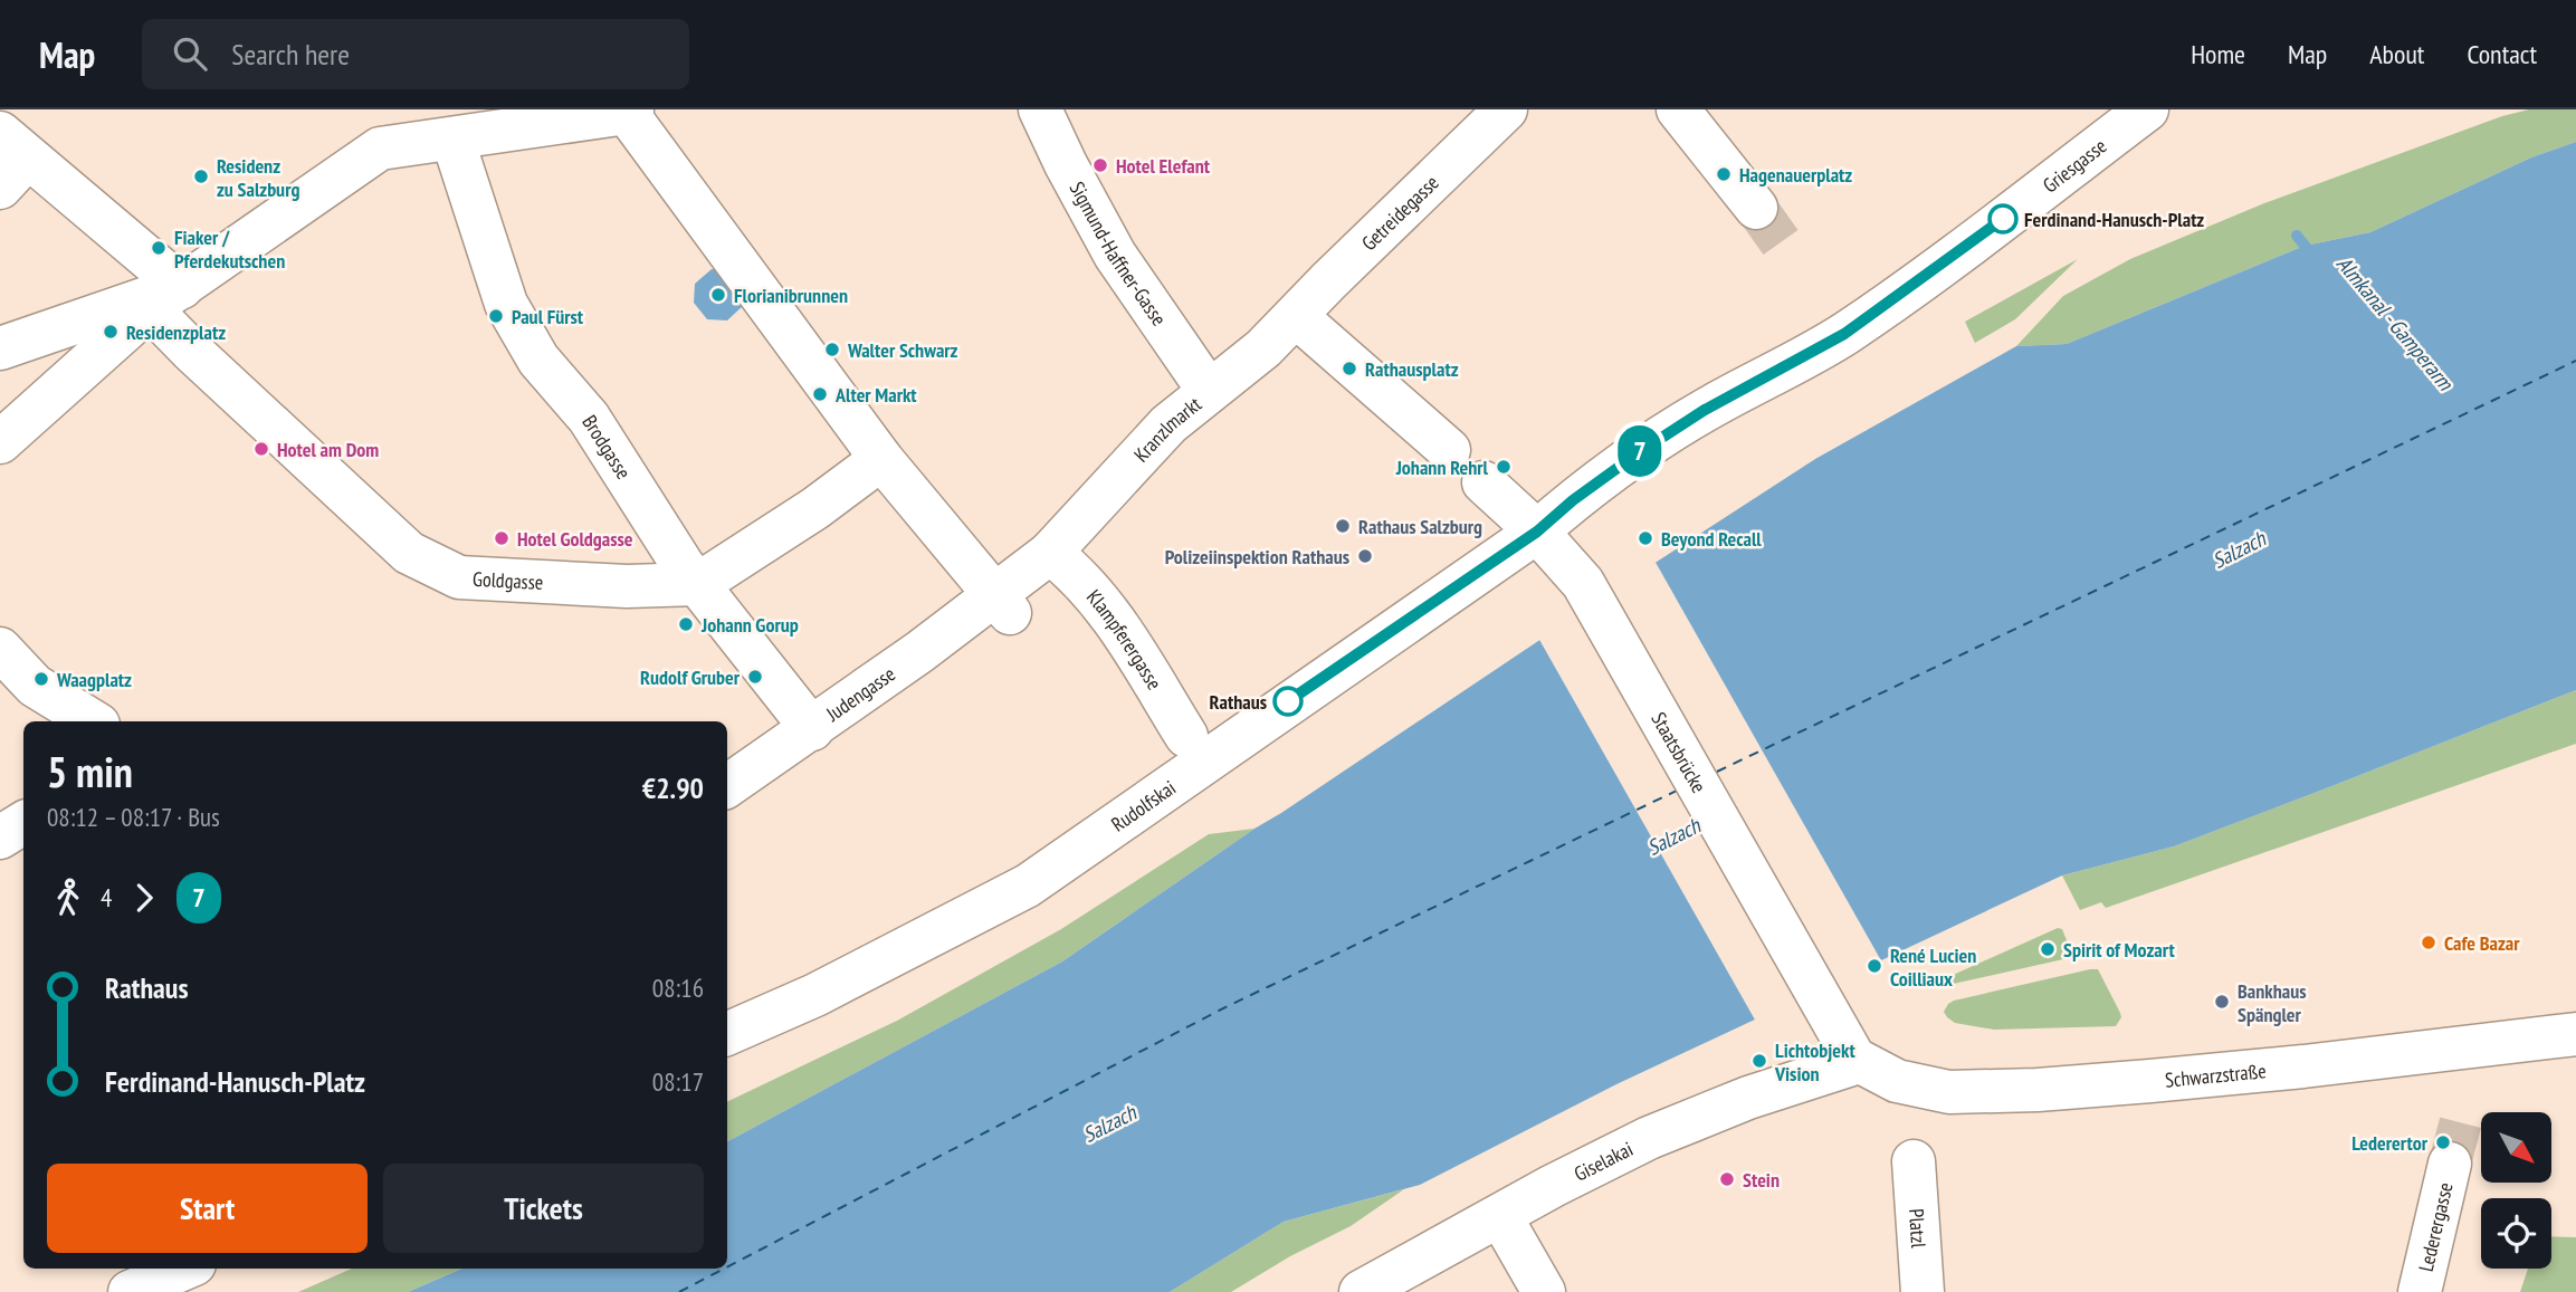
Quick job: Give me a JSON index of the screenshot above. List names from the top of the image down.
{
  "streets": {
    "street": [
      "Griesgasse",
      "Getreidegasse",
      "Sigmund-Haffner-Gasse",
      "Kranzlmarkt",
      "Brodgasse",
      "Goldgasse",
      "Klampferergasse",
      "Judengasse",
      "Staatsbrücke",
      "Rudolfskai",
      "Schwarzstraße",
      "Giselakai",
      "Platzl",
      "Lederergasse"
    ]
  },
  "crossings": [
    ["Griesgasse", "Staatsbrücke"],
    ["Griesgasse", "Rudolfskai"],
    ["Getreidegasse", "Kranzlmarkt"],
    ["Sigmund-Haffner-Gasse", "Kranzlmarkt"],
    ["Kranzlmarkt", "Klampferergasse"],
    ["Brodgasse", "Goldgasse"],
    ["Brodgasse", "Judengasse"],
    ["Staatsbrücke", "Rudolfskai"],
    ["Staatsbrücke", "Schwarzstraße"],
    ["Staatsbrücke", "Giselakai"],
    ["Schwarzstraße", "Giselakai"]
  ],
  "water": ["Almkanal - Gamperarm", "Salzach"],
  "places": [
    "Hotel Elefant",
    "Hagenauerplatz",
    "Residenz zu Salzburg",
    "Ferdinand-Hanusch-Platz",
    "Fiaker / Pferdekutschen",
    "Florianibrunnen",
    "Paul Fürst",
    "Residenzplatz",
    "Walter Schwarz",
    "Rathausplatz",
    "Alter Markt",
    "Hotel am Dom",
    "Johann Rehrl",
    "Rathaus Salzburg",
    "Hotel Goldgasse",
    "Beyond Recall",
    "Polizeiinspektion Rathaus",
    "Johann Gorup",
    "Rudolf Gruber",
    "Waagplatz",
    "Rathaus",
    "Cafe Bazar",
    "Spirit of Mozart",
    "René Lucien Coilliaux",
    "Bankhaus Spängler",
    "Lichtobjekt Vision",
    "Lederertor",
    "Stein"
  ],
  "lines": ["bus line 7"],
  "north": "bottom right",
  "page": {
    "header": "Map",
    "search": "Search here",
    "nav": [
      "Home",
      "Map",
      "About",
      "Contact"
    ],
    "on_map": "7",
    "heading": ["5 min", "08:12 – 08:17 · Bus", "€2.90"],
    "legs": ["4", "7"],
    "list": [
      {
        "name": "Rathaus",
        "value": "08:16"
      },
      {
        "name": "Ferdinand-Hanusch-Platz",
        "value": "08:17"
      }
    ],
    "buttons": ["Start", "Tickets"]
  }
}
